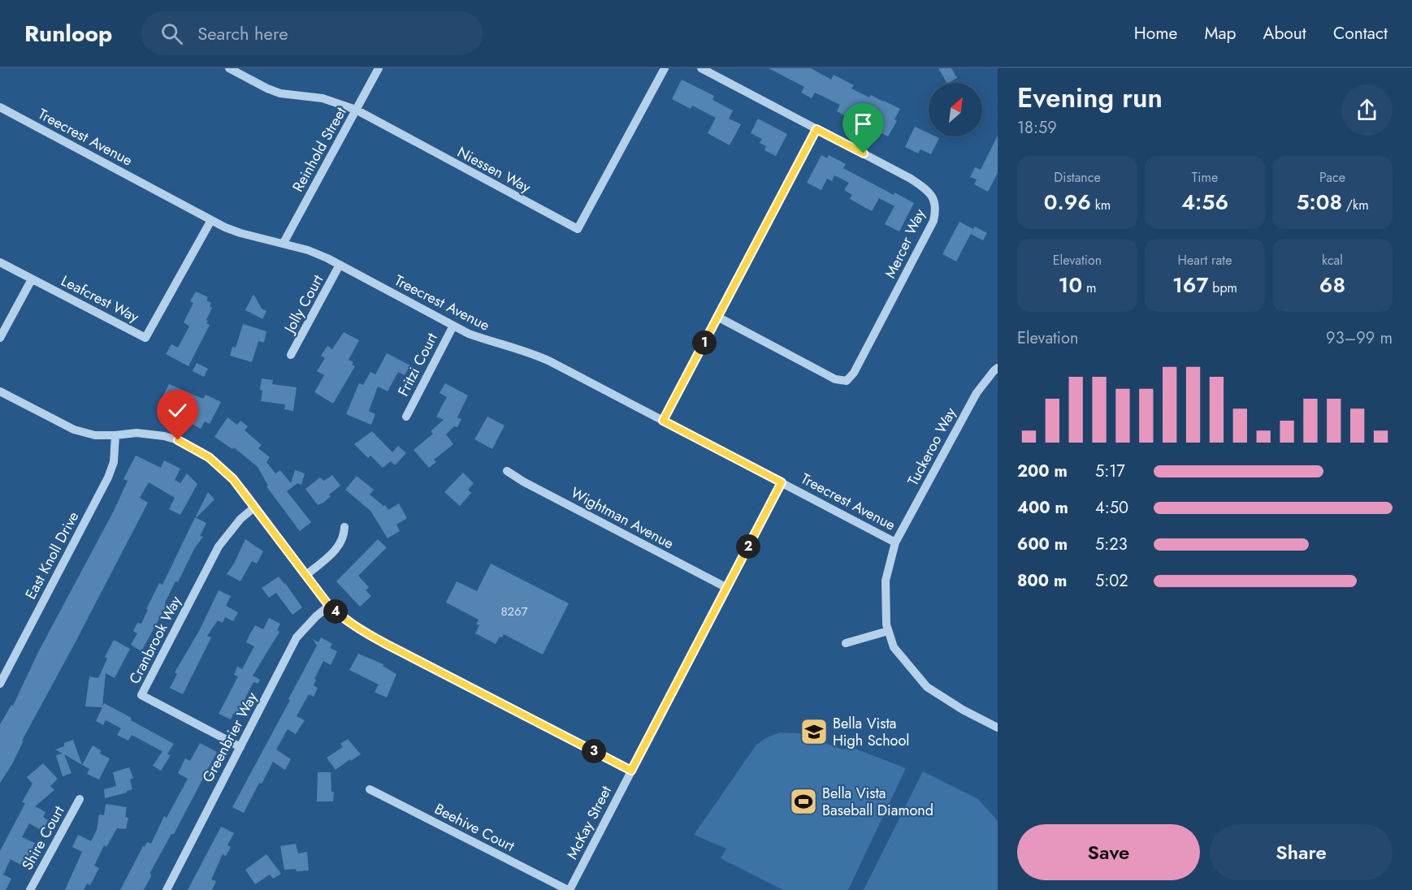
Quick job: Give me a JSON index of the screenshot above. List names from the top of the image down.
{
  "streets": {
    "street": [
      "Treecrest Avenue",
      "Reinhold Street",
      "Niessen Way",
      "Mercer Way",
      "Leafcrest Way",
      "Jolly Court",
      "Fritzi Court",
      "Tuckeroo Way",
      "Wightman Avenue",
      "East Knoll Drive",
      "Cranbrook Way",
      "Greenbrier Way",
      "McKay Street",
      "Beehive Court",
      "Shire Court"
    ]
  },
  "crossings": [
    ["Treecrest Avenue", "Reinhold Street"],
    ["Treecrest Avenue", "Leafcrest Way"],
    ["Treecrest Avenue", "Jolly Court"],
    ["Treecrest Avenue", "Fritzi Court"],
    ["Treecrest Avenue", "Tuckeroo Way"],
    ["Treecrest Avenue", "McKay Street"],
    ["Reinhold Street", "Niessen Way"],
    ["Wightman Avenue", "McKay Street"],
    ["Cranbrook Way", "Greenbrier Way"],
    ["McKay Street", "Beehive Court"]
  ],
  "places": {
    "school or university": ["Bella Vista High School"],
    "sports": ["Bella Vista Baseball Diamond"]
  },
  "house_numbers": ["8267"],
  "north": "top right",
  "page": {
    "header": "Runloop",
    "search": "Search here",
    "nav": [
      "Home",
      "Map",
      "About",
      "Contact"
    ],
    "heading": ["Evening run", "18:59"],
    "stats": [
      ["Distance", "0.96 km"],
      ["Time", "4:56"],
      ["Pace", "5:08 /km"],
      ["Elevation", "10 m"],
      ["Heart rate", "167 bpm"],
      ["kcal", "68"]
    ],
    "chart": ["Elevation", "93–99 m"],
    "pins": [
      "1",
      "2",
      "4",
      "3"
    ],
    "list": [
      {
        "name": "200 m",
        "note": "5:17"
      },
      {
        "name": "400 m",
        "note": "4:50"
      },
      {
        "name": "600 m",
        "note": "5:23"
      },
      {
        "name": "800 m",
        "note": "5:02"
      }
    ],
    "buttons": ["Save", "Share"]
  }
}
